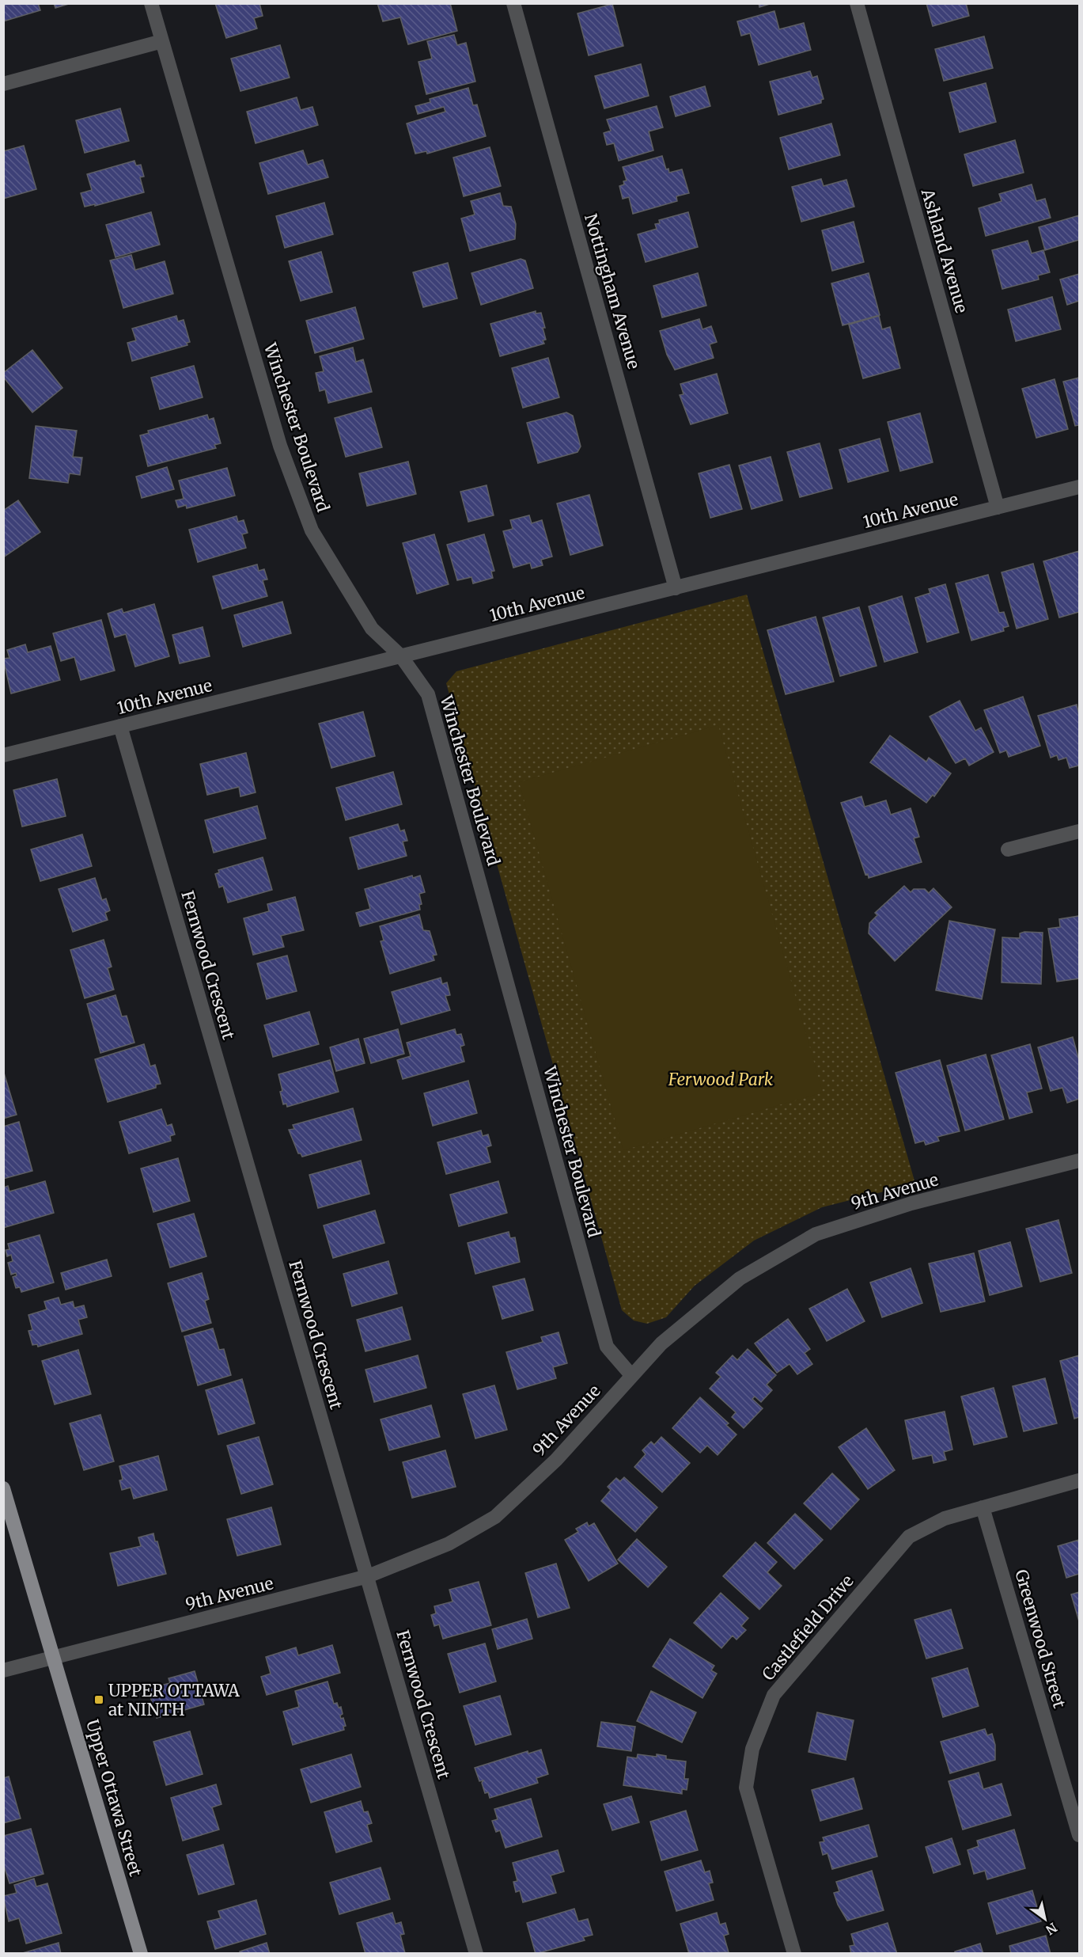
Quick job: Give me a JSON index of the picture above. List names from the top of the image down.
{
  "streets": {
    "main road": ["Upper Ottawa Street"],
    "street": [
      "Ashland Avenue",
      "Nottingham Avenue",
      "Winchester Boulevard",
      "10th Avenue",
      "Fernwood Crescent",
      "9th Avenue",
      "Castlefield Drive",
      "Greenwood Street"
    ]
  },
  "crossings": [
    ["Ashland Avenue", "10th Avenue"],
    ["Nottingham Avenue", "10th Avenue"],
    ["Winchester Boulevard", "10th Avenue"],
    ["Winchester Boulevard", "9th Avenue"],
    ["10th Avenue", "Fernwood Crescent"],
    ["Fernwood Crescent", "9th Avenue"],
    ["9th Avenue", "Upper Ottawa Street"],
    ["Castlefield Drive", "Greenwood Street"]
  ],
  "parks": ["Ferwood Park"],
  "places": {
    "transit": ["UPPER OTTAWA at NINTH"]
  },
  "north": "bottom right"
}
